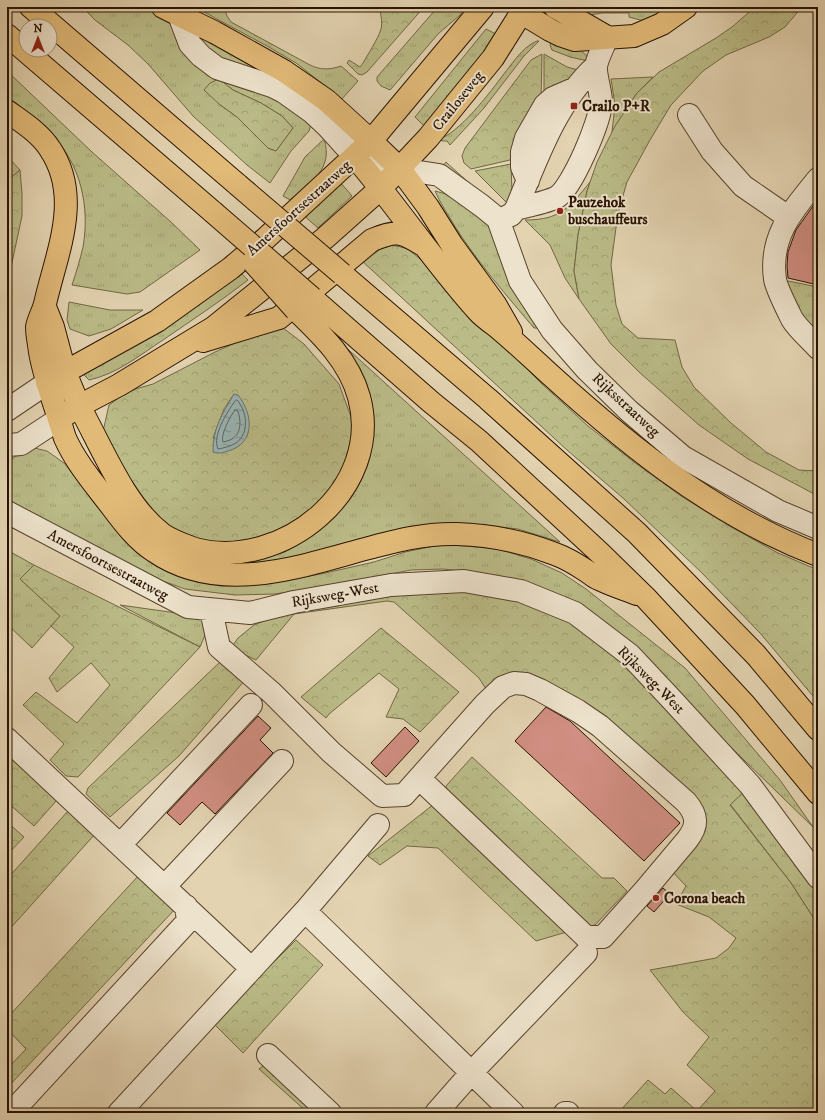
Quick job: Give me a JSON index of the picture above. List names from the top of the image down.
{
  "streets": {
    "main road": ["Crailoseweg", "Amersfoortsestraatweg", "Rijksstraatweg"],
    "street": ["Rijksweg-West"]
  },
  "crossings": [
    ["Crailoseweg", "Amersfoortsestraatweg"],
    ["Crailoseweg", "Rijksstraatweg"],
    ["Amersfoortsestraatweg", "Rijksstraatweg"],
    ["Amersfoortsestraatweg", "Rijksweg-West"]
  ],
  "places": {
    "transit": ["Crailo P+R"],
    "other": ["Pauzehok buschauffeurs", "Corona beach"]
  },
  "north": "top"
}
